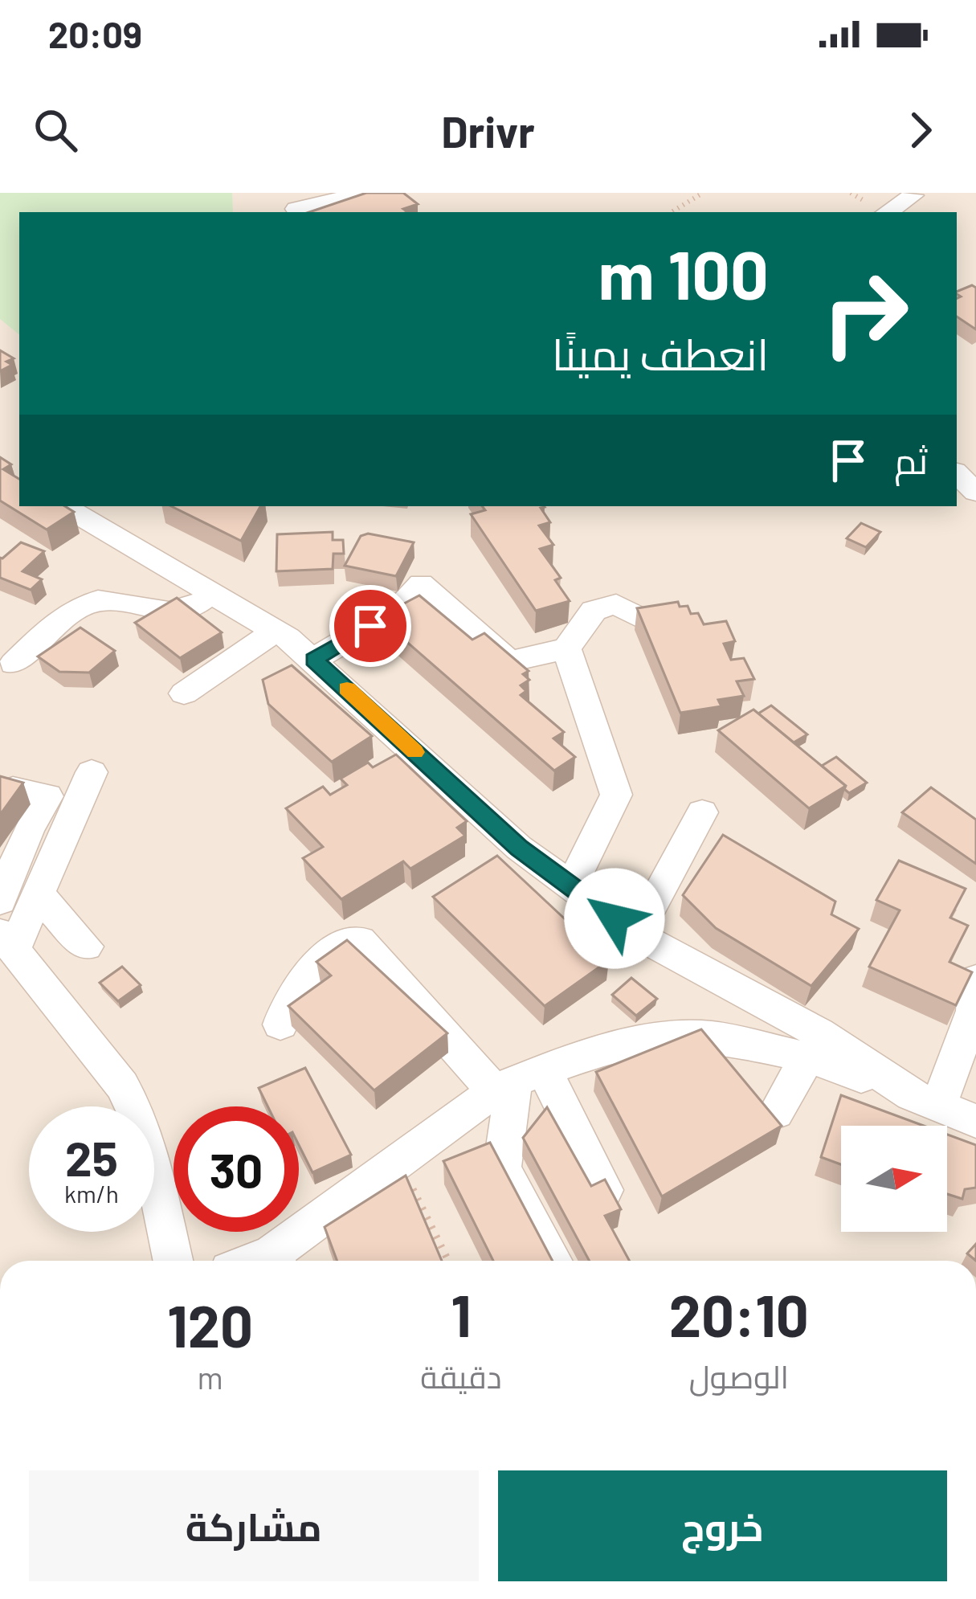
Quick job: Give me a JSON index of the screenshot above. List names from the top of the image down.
{
  "north": "right",
  "page": {
    "status": "20:09",
    "header": "Drivr",
    "turn": ["100 m", "انعطف يمينًا"],
    "then": "ثم",
    "speed": "25 km/h",
    "limit": "30",
    "eta": [
      "20:10",
      "الوصول",
      "1",
      "دقيقة",
      "120",
      "m"
    ],
    "buttons": ["خروج", "مشاركة"]
  }
}
